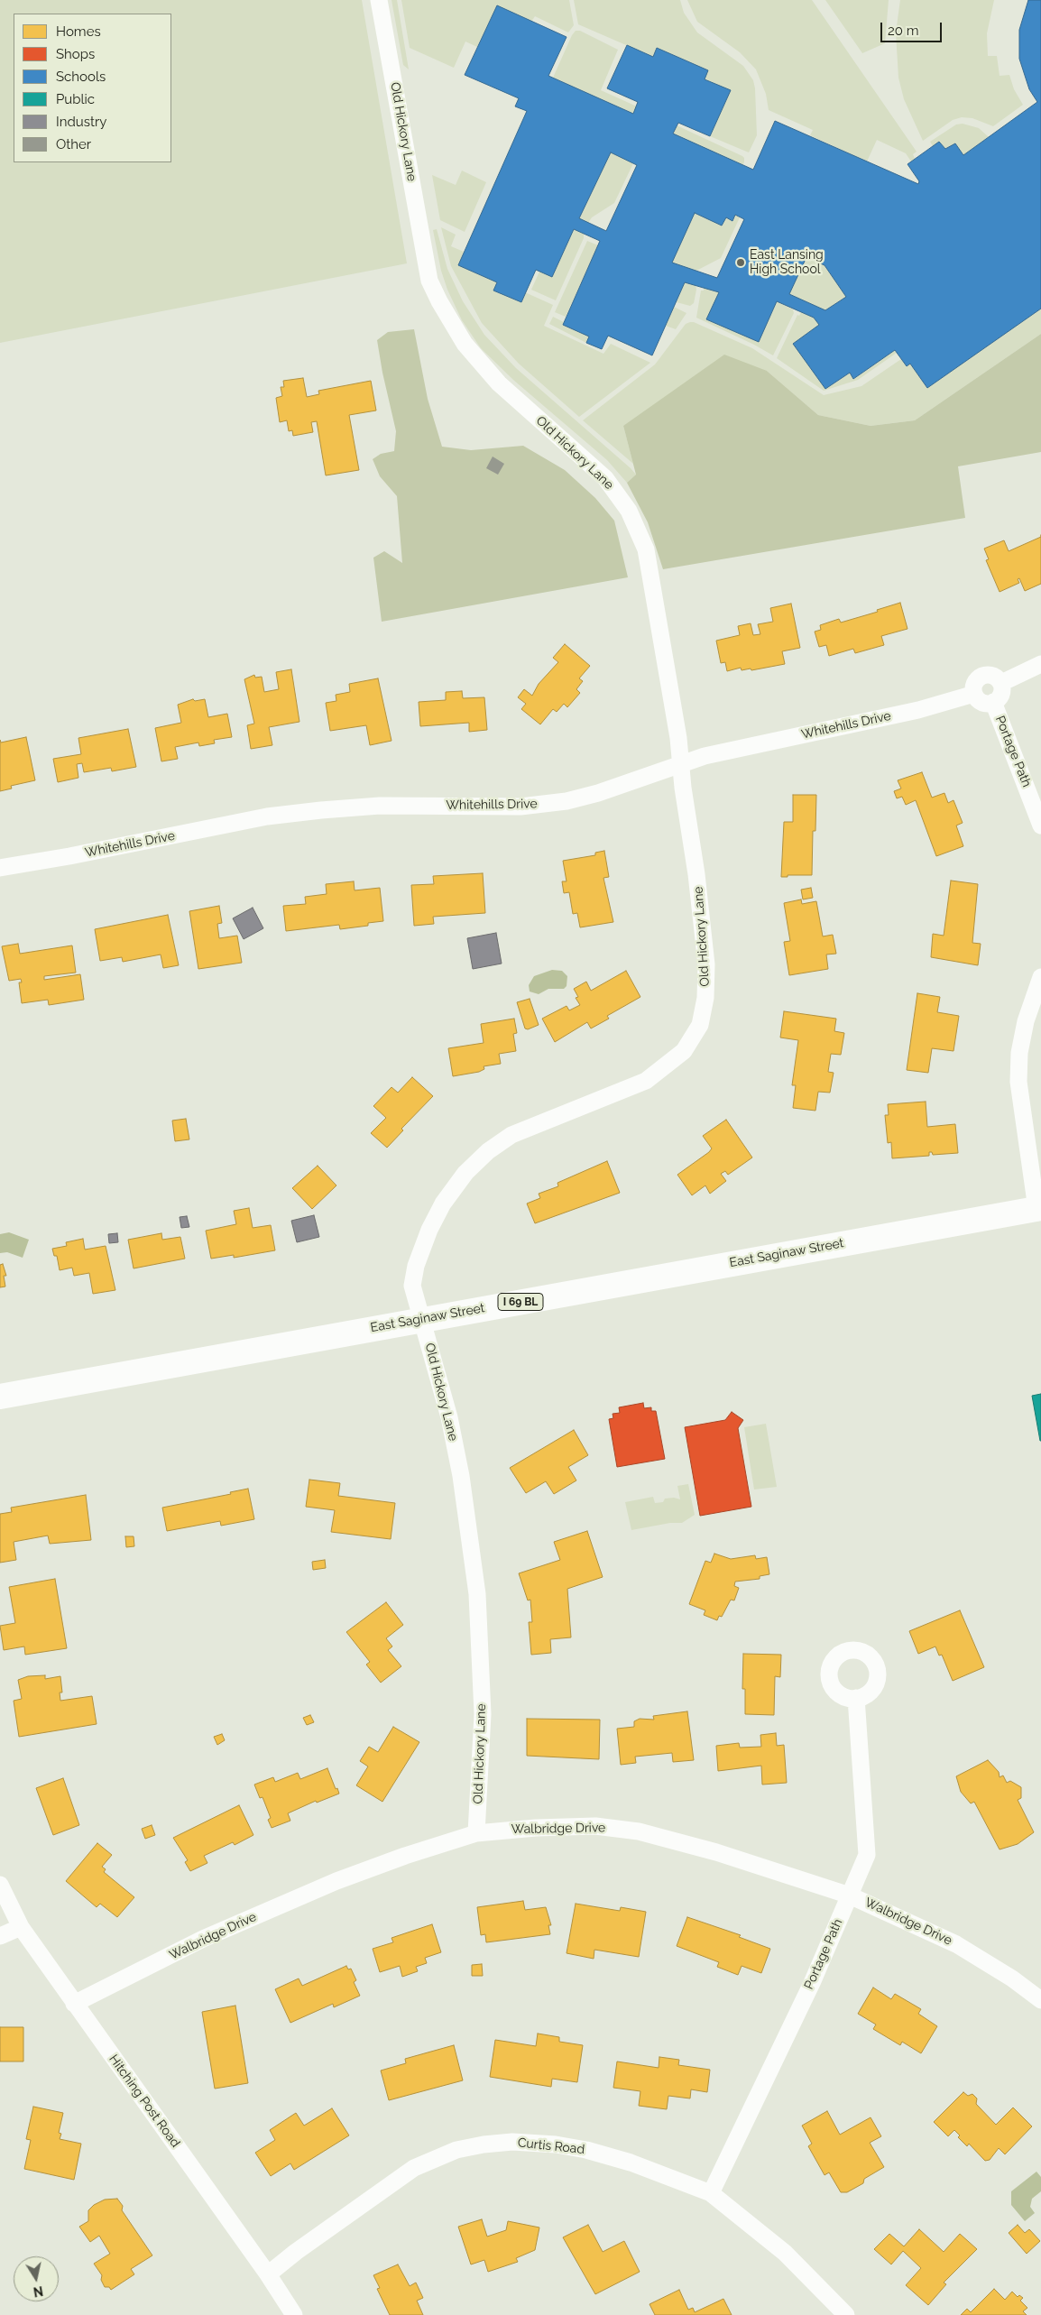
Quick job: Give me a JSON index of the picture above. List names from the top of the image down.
{
  "streets": {
    "main road": ["East Saginaw Street", "I 69 BL"],
    "street": [
      "Old Hickory Lane",
      "Whitehills Drive",
      "Portage Path",
      "Walbridge Drive",
      "Hitching Post Road",
      "Curtis Road"
    ]
  },
  "crossings": [
    ["Old Hickory Lane", "Whitehills Drive"],
    ["Old Hickory Lane", "East Saginaw Street"],
    ["Old Hickory Lane", "Walbridge Drive"],
    ["Whitehills Drive", "Portage Path"],
    ["Portage Path", "Walbridge Drive"],
    ["Portage Path", "Curtis Road"],
    ["Walbridge Drive", "Hitching Post Road"],
    ["Hitching Post Road", "Curtis Road"]
  ],
  "places": ["East Lansing High School"],
  "legend": [
    "Homes",
    "Shops",
    "Schools",
    "Public",
    "Industry",
    "Other"
  ],
  "scale_bar": "20 m",
  "north": "bottom"
}
